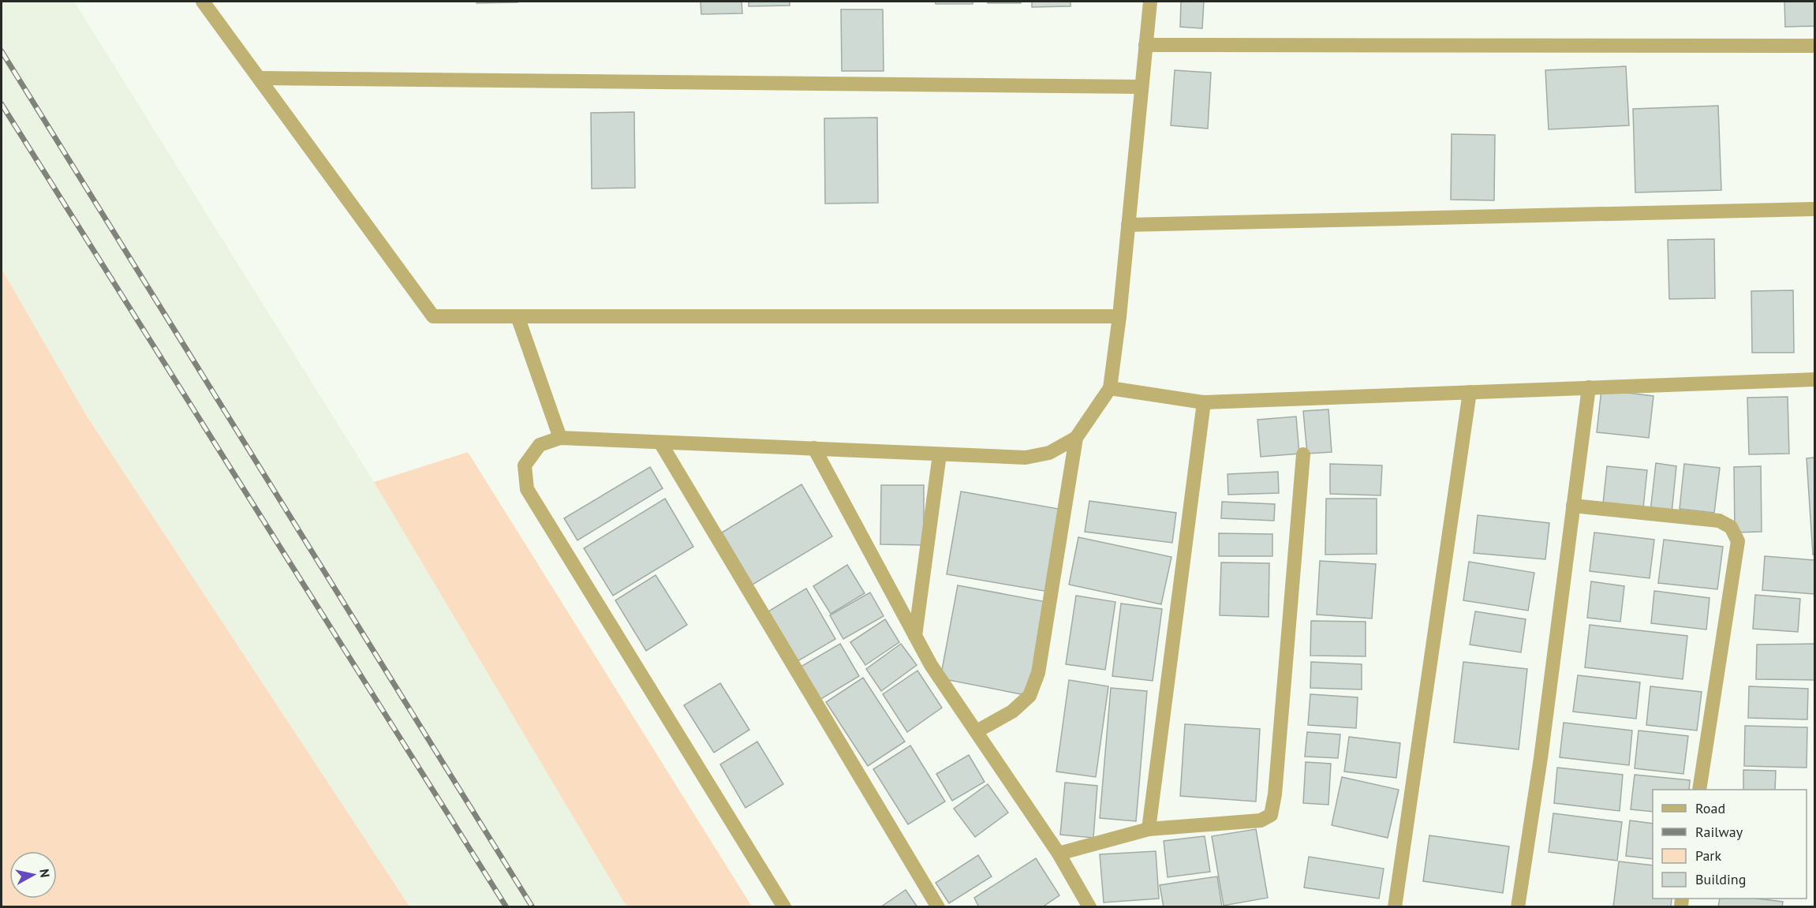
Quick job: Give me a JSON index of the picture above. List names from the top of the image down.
{
  "legend": [
    "Road",
    "Railway",
    "Park",
    "Building"
  ],
  "north": "right"
}
